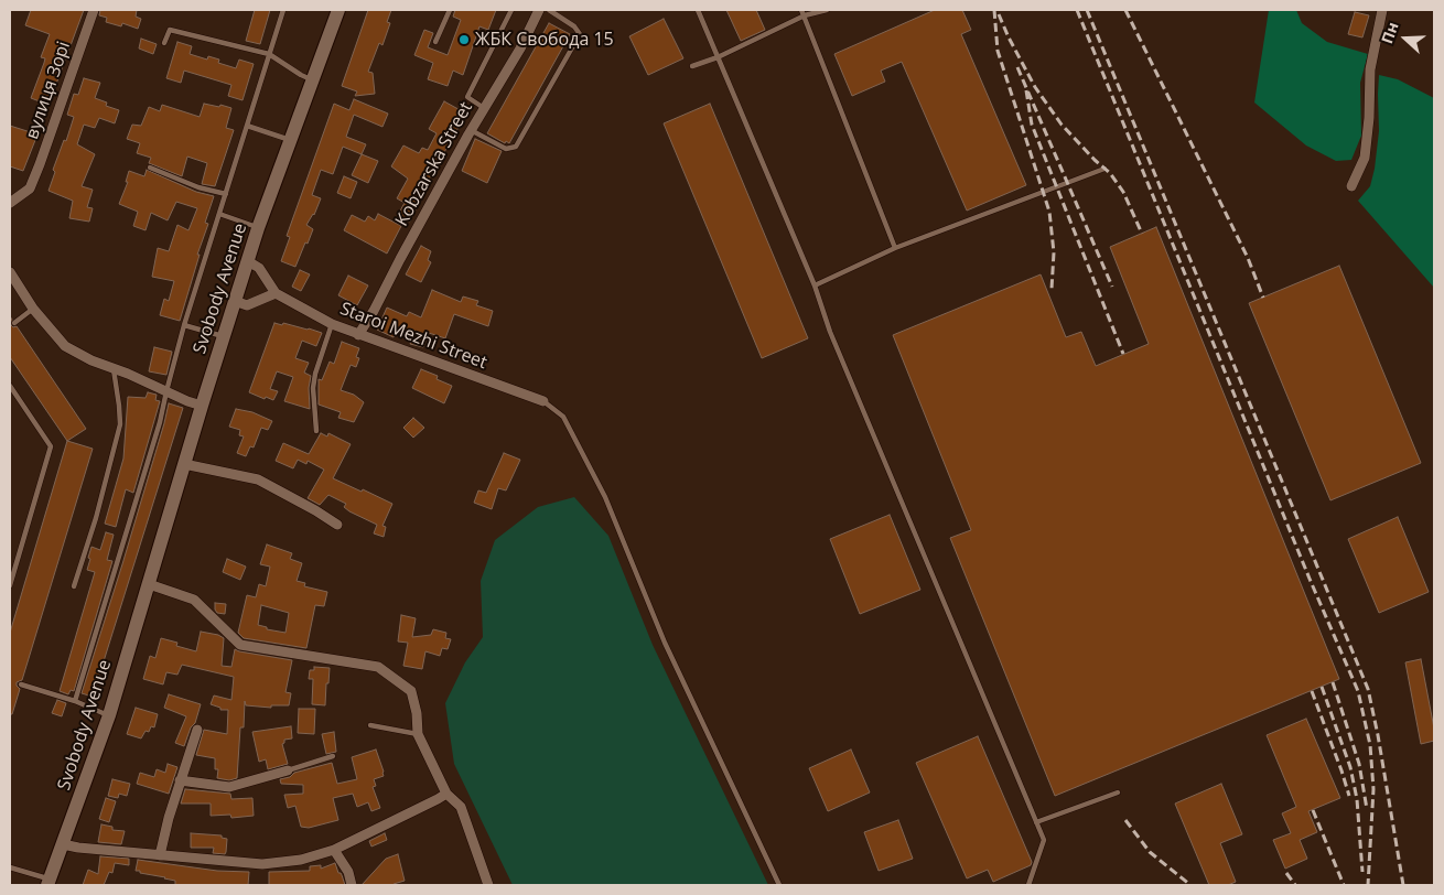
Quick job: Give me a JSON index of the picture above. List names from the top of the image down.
{
  "streets": {
    "main road": ["Svobody Avenue"],
    "street": ["вулиця Зорі", "Kobzarska Street", "Staroi Mezhi Street"]
  },
  "crossings": [
    ["Kobzarska Street", "Staroi Mezhi Street"],
    ["Svobody Avenue", "Staroi Mezhi Street"]
  ],
  "places": ["ЖБК Свобода 15"],
  "north": "left"
}
